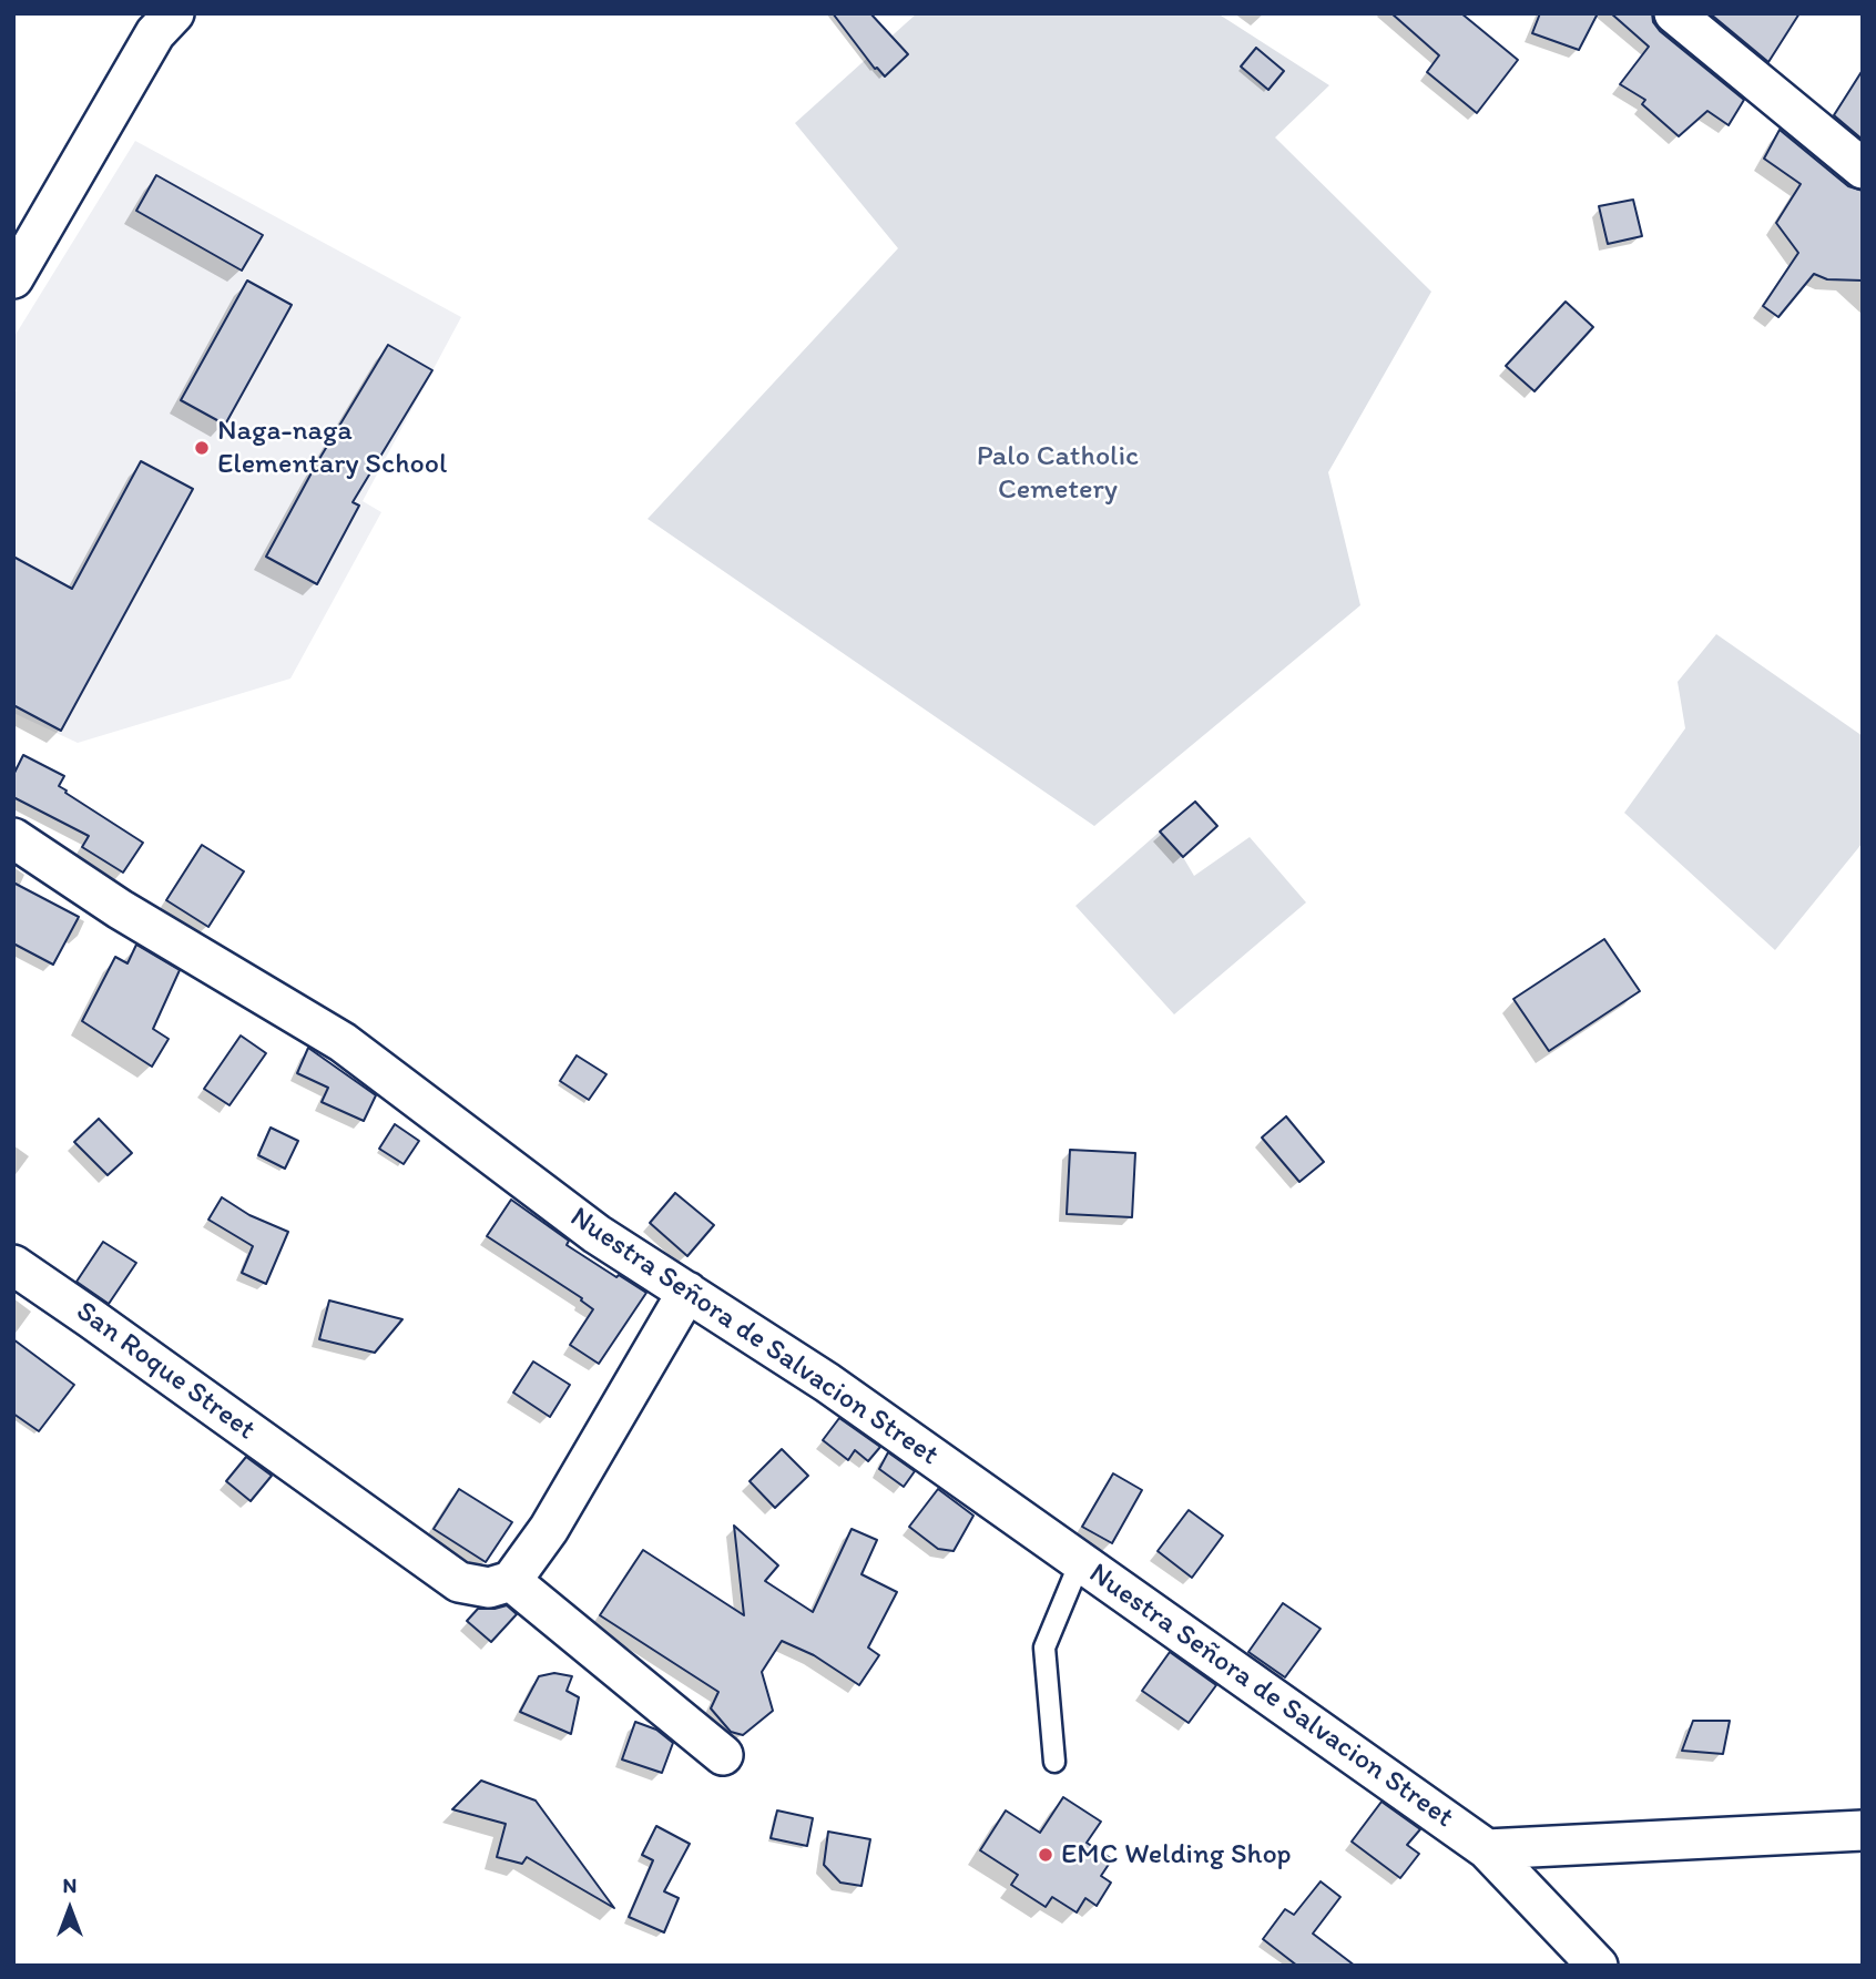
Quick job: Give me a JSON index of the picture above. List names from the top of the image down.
{
  "streets": {
    "street": ["Nuestra Señora de Salvacion Street", "San Roque Street"]
  },
  "parks": ["Palo Catholic Cemetery"],
  "places": ["Naga-naga Elementary School", "EMC Welding Shop"],
  "north": "top"
}
